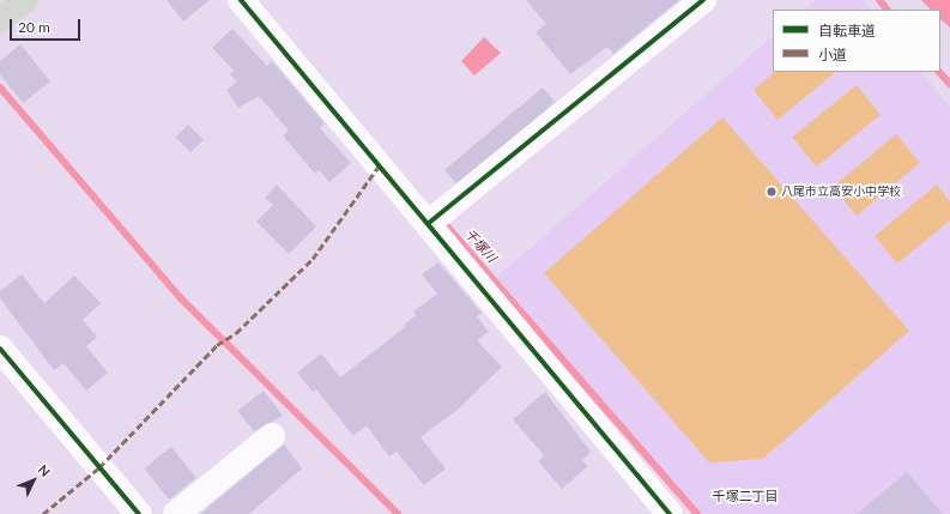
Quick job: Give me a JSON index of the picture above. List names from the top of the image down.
{
  "districts": ["千塚二丁目"],
  "water": ["千塚川"],
  "places": ["八尾市立高安小中学校"],
  "legend": ["自転車道", "小道"],
  "scale_bar": "20 m",
  "north": "top right"
}
